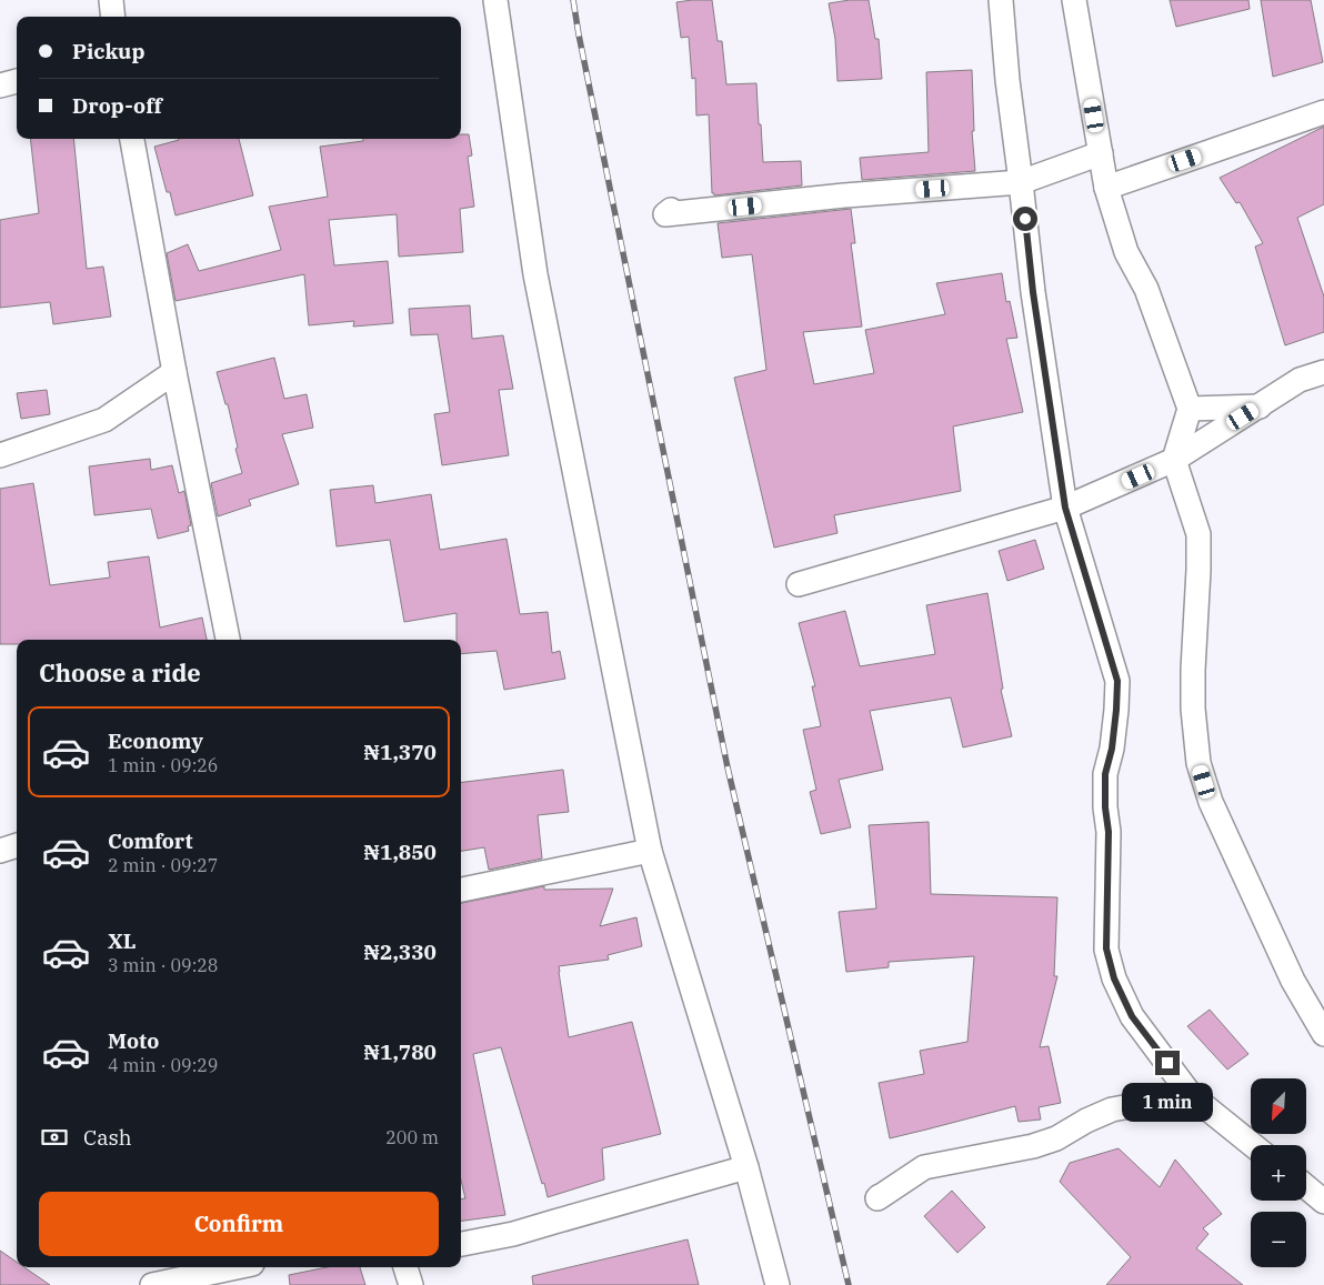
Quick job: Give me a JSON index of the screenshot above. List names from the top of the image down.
{
  "north": "bottom left",
  "page": {
    "banner": ["Pickup", "Drop-off"],
    "heading": "Choose a ride",
    "list": [
      {
        "name": "Economy",
        "note": "1 min · 09:26",
        "value": "₦1,370"
      },
      {
        "name": "Comfort",
        "note": "2 min · 09:27",
        "value": "₦1,850"
      },
      {
        "name": "XL",
        "note": "3 min · 09:28",
        "value": "₦2,330"
      },
      {
        "name": "Moto",
        "note": "4 min · 09:29",
        "value": "₦1,780"
      }
    ],
    "map_buttons": ["+", "−"],
    "bubble": "1 min",
    "pay": ["Cash", "200 m"],
    "buttons": "Confirm"
  }
}
